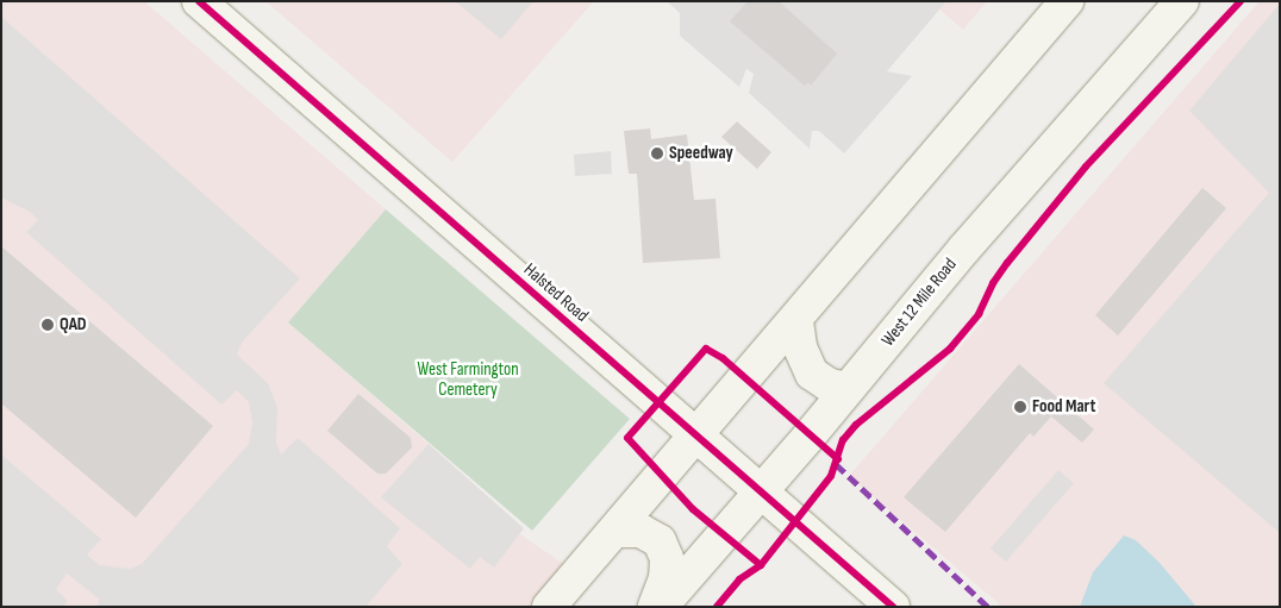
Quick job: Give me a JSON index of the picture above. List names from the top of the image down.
{
  "streets": {
    "main road": ["Halsted Road", "West 12 Mile Road"]
  },
  "crossings": [
    ["Halsted Road", "West 12 Mile Road"]
  ],
  "parks": ["West Farmington Cemetery"],
  "places": ["Speedway", "QAD", "Food Mart"]
}
